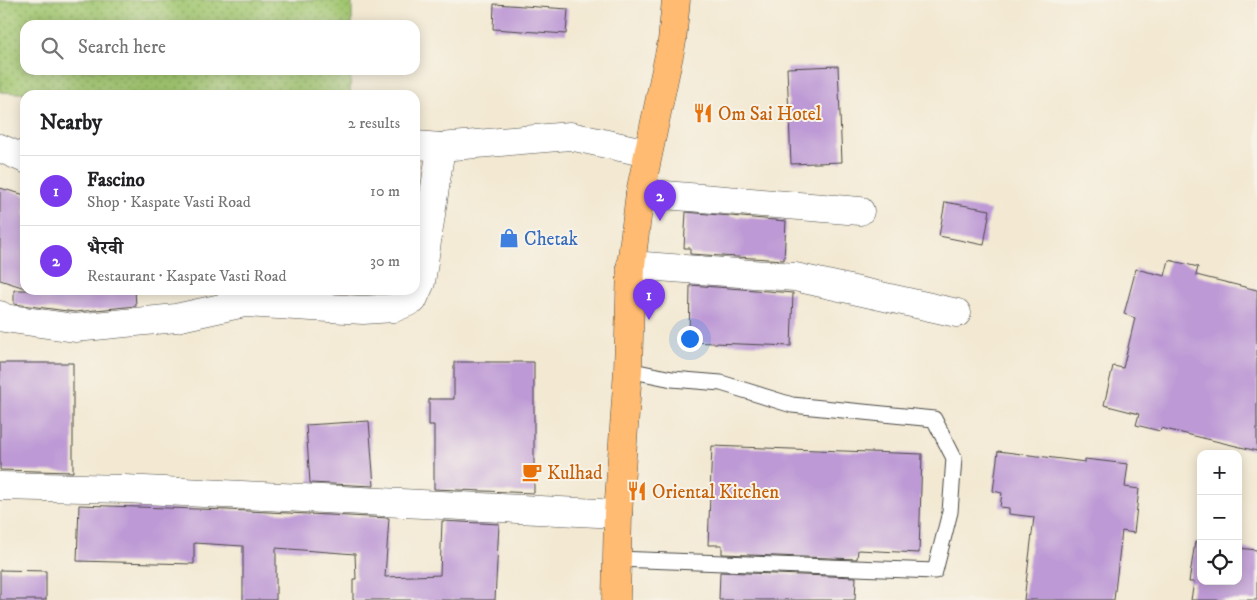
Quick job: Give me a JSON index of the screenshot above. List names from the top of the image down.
{
  "places": {
    "restaurant": ["Om Sai Hotel", "Oriental Kitchen"],
    "shop": ["Chetak"],
    "cafe": ["Kulhad"]
  },
  "page": {
    "search": "Search here",
    "heading": ["Nearby", "2 results"],
    "list": [
      {
        "mark": "1",
        "name": "Fascino",
        "note": "Shop · Kaspate Vasti Road",
        "value": "10 m"
      },
      {
        "mark": "2",
        "name": "भैरवी",
        "note": "Restaurant · Kaspate Vasti Road",
        "value": "30 m"
      }
    ],
    "pins": ["2", "1"],
    "map_buttons": ["+", "−"]
  }
}
